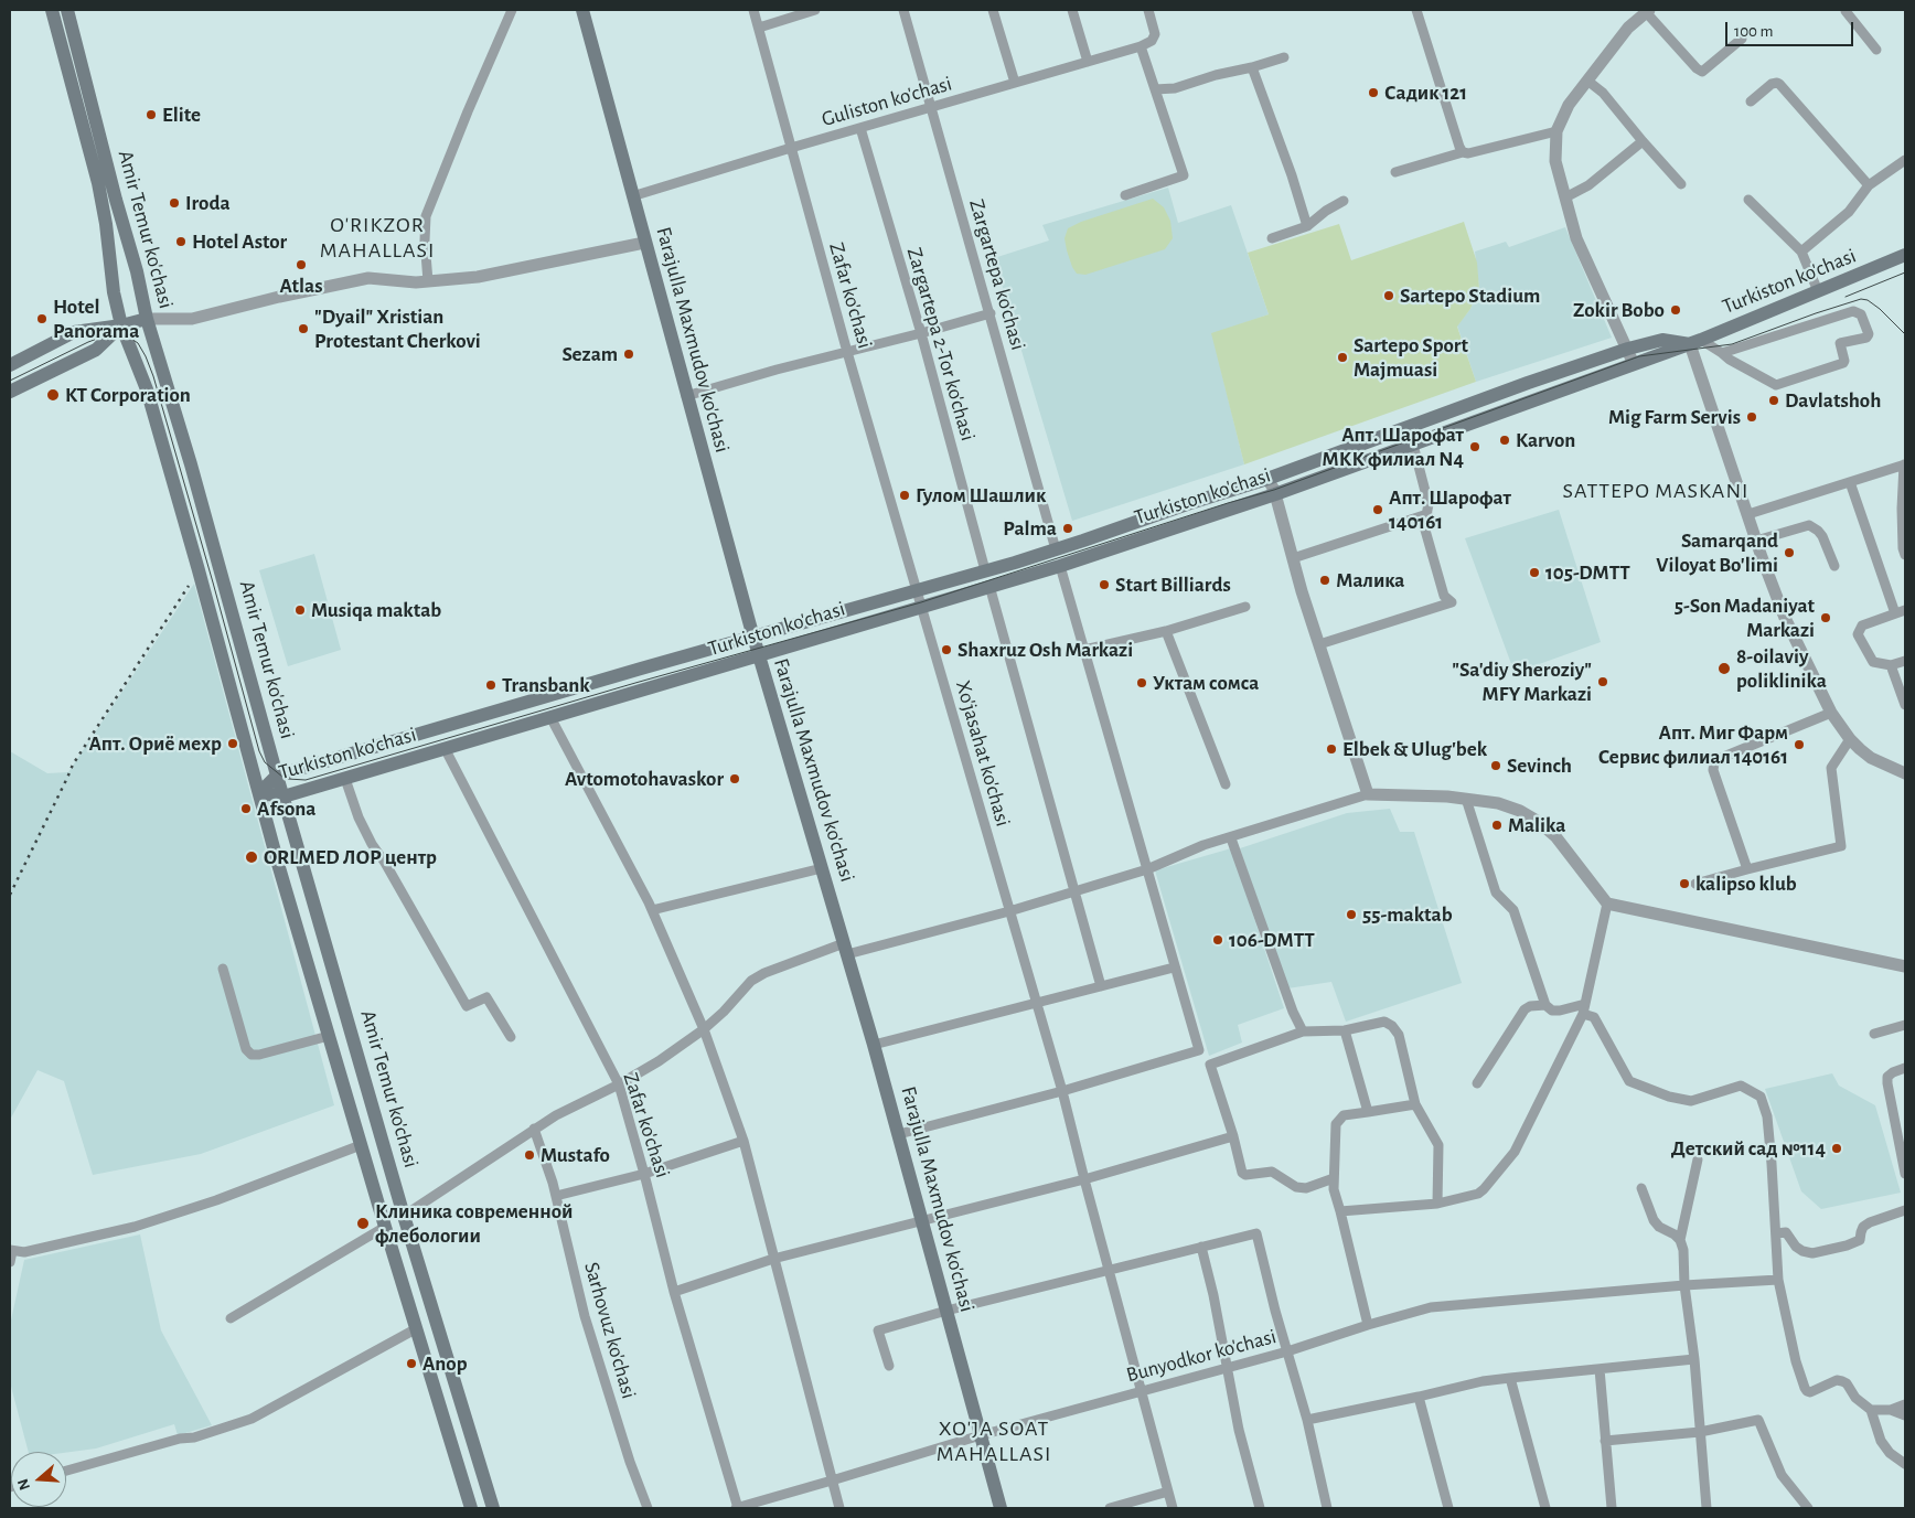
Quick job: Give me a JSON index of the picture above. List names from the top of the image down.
{
  "streets": {
    "main road": ["Amir Temur ko'chasi", "Turkiston ko'chasi", "Farajulla Maxmudov ko'chasi"],
    "street": [
      "Guliston ko'chasi",
      "Zargartepa ko'chasi",
      "Zafar ko'chasi",
      "Zargartepa 2-Tor ko'chasi",
      "Xo'jasahat ko'chasi",
      "Sarhovuz ko'chasi",
      "Bunyodkor ko'chasi"
    ]
  },
  "crossings": [
    ["Guliston ko'chasi", "Zargartepa ko'chasi"],
    ["Guliston ko'chasi", "Zafar ko'chasi"],
    ["Guliston ko'chasi", "Farajulla Maxmudov ko'chasi"],
    ["Guliston ko'chasi", "Zargartepa 2-Tor ko'chasi"],
    ["Amir Temur ko'chasi", "Turkiston ko'chasi"],
    ["Zargartepa ko'chasi", "Turkiston ko'chasi"],
    ["Turkiston ko'chasi", "Zafar ko'chasi"],
    ["Turkiston ko'chasi", "Farajulla Maxmudov ko'chasi"],
    ["Turkiston ko'chasi", "Zargartepa 2-Tor ko'chasi"],
    ["Turkiston ko'chasi", "Xo'jasahat ko'chasi"],
    ["Zafar ko'chasi", "Xo'jasahat ko'chasi"],
    ["Zafar ko'chasi", "Bunyodkor ko'chasi"],
    ["Farajulla Maxmudov ko'chasi", "Bunyodkor ko'chasi"],
    ["Xo'jasahat ko'chasi", "Bunyodkor ko'chasi"]
  ],
  "districts": ["O'RIKZOR MAHALLASI", "SATTEPO MASKANI", "XO'JA SOAT MAHALLASI"],
  "places": [
    "Садик 121",
    "Elite",
    "Iroda",
    "Hotel Astor",
    "Atlas",
    "Sartepo Stadium",
    "Zokir Bobo",
    "Hotel Panorama",
    "\"Dyail\" Xristian Protestant Cherkovi",
    "Sezam",
    "Sartepo Sport Majmuasi",
    "KT Corporation",
    "Davlatshoh",
    "Mig Farm Servis",
    "Karvon",
    "Апт. Шарофат МКК филиал N4",
    "Гулом Шашлик",
    "Апт. Шарофат 140161",
    "Palma",
    "Samarqand Viloyat Bo'limi",
    "105-DMTT",
    "Малика",
    "Start Billiards",
    "Musiqa maktab",
    "5-Son Madaniyat Markazi",
    "Shaxruz Osh Markazi",
    "8-oilaviy poliklinika",
    "\"Sa'diy Sheroziy\" MFY Markazi",
    "Уктам сомса",
    "Transbank",
    "Апт. Ориё мехр",
    "Апт. Миг Фарм Сервис филиал 140161",
    "Elbek & Ulug'bek",
    "Sevinch",
    "Avtomotohavaskor",
    "Afsona",
    "Malika",
    "ORLMED ЛОР центр",
    "kalipso klub",
    "55-maktab",
    "106-DMTT",
    "Детский сад №114",
    "Mustafo",
    "Клиника современной флебологии",
    "Anop"
  ],
  "scale_bar": "100 m",
  "north": "left"
}
